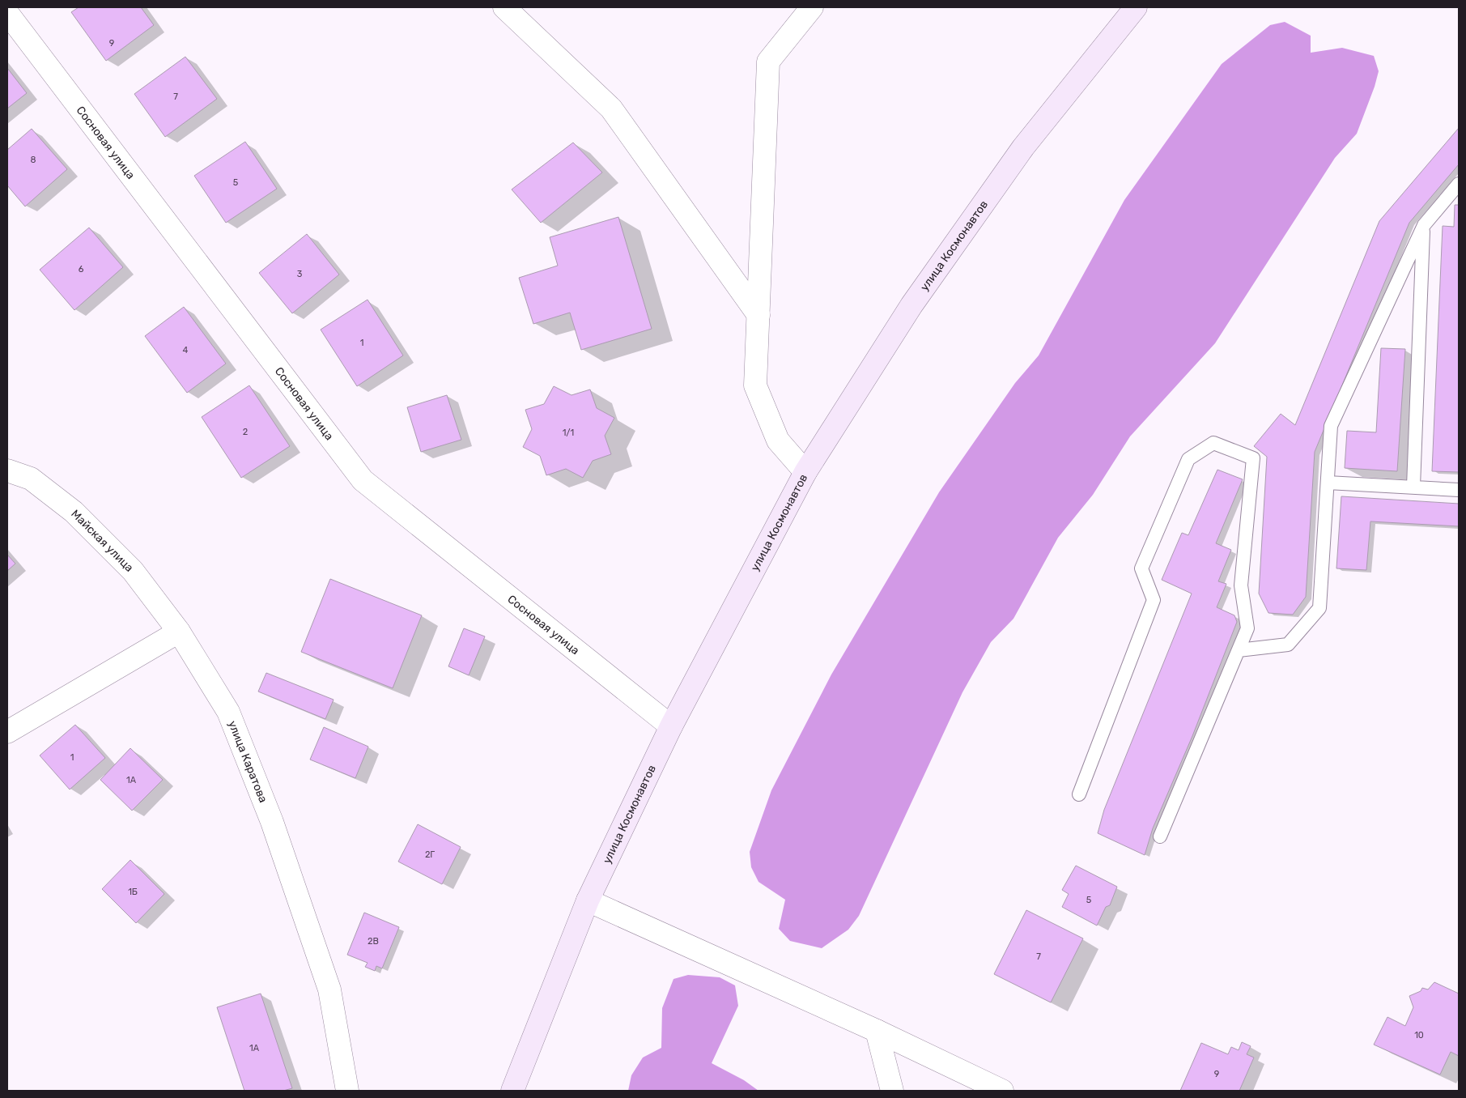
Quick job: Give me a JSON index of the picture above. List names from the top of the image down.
{
  "streets": {
    "main road": ["улица Космонавтов"],
    "street": ["Сосновая улица", "Майская улица", "улица Каратова"]
  },
  "crossings": [
    ["Сосновая улица", "улица Космонавтов"],
    ["Майская улица", "улица Каратова"]
  ],
  "house_numbers": [
    "9",
    "7",
    "8",
    "5",
    "6",
    "3",
    "1",
    "4",
    "2",
    "1/1",
    "1",
    "1А",
    "2Г",
    "1Б",
    "5",
    "2В",
    "7",
    "10",
    "1А",
    "9"
  ]
}
